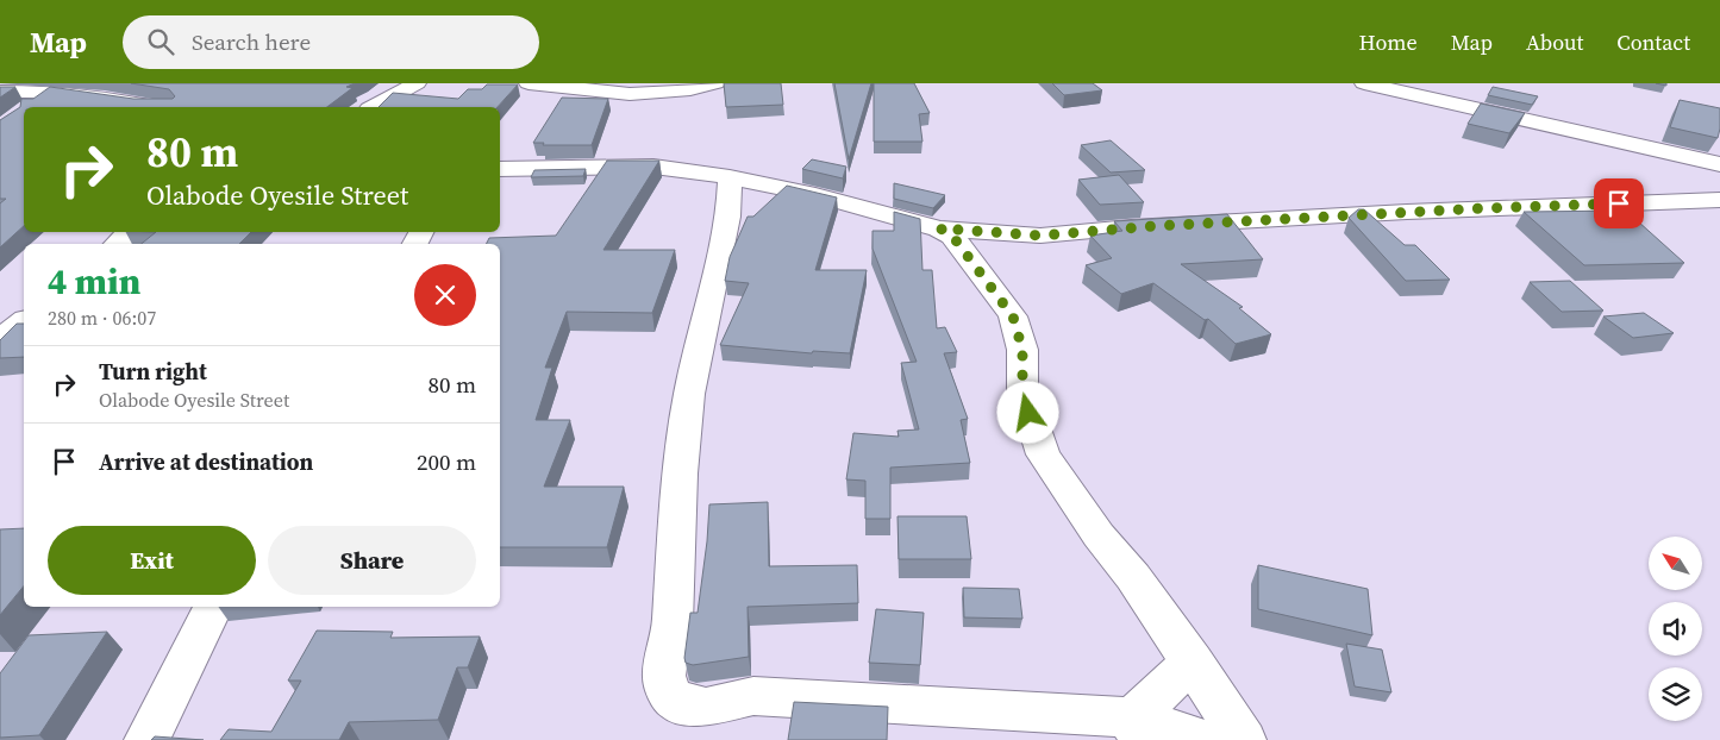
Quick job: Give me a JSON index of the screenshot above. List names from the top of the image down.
{
  "north": "top left",
  "page": {
    "header": "Map",
    "search": "Search here",
    "nav": [
      "Home",
      "Map",
      "About",
      "Contact"
    ],
    "turn": ["80 m", "Olabode Oyesile Street"],
    "heading": ["4 min", "280 m · 06:07"],
    "list": [
      {
        "name": "Turn right",
        "note": "Olabode Oyesile Street",
        "value": "80 m"
      },
      {
        "name": "Arrive at destination",
        "value": "200 m"
      }
    ],
    "buttons": ["Exit", "Share"]
  }
}
